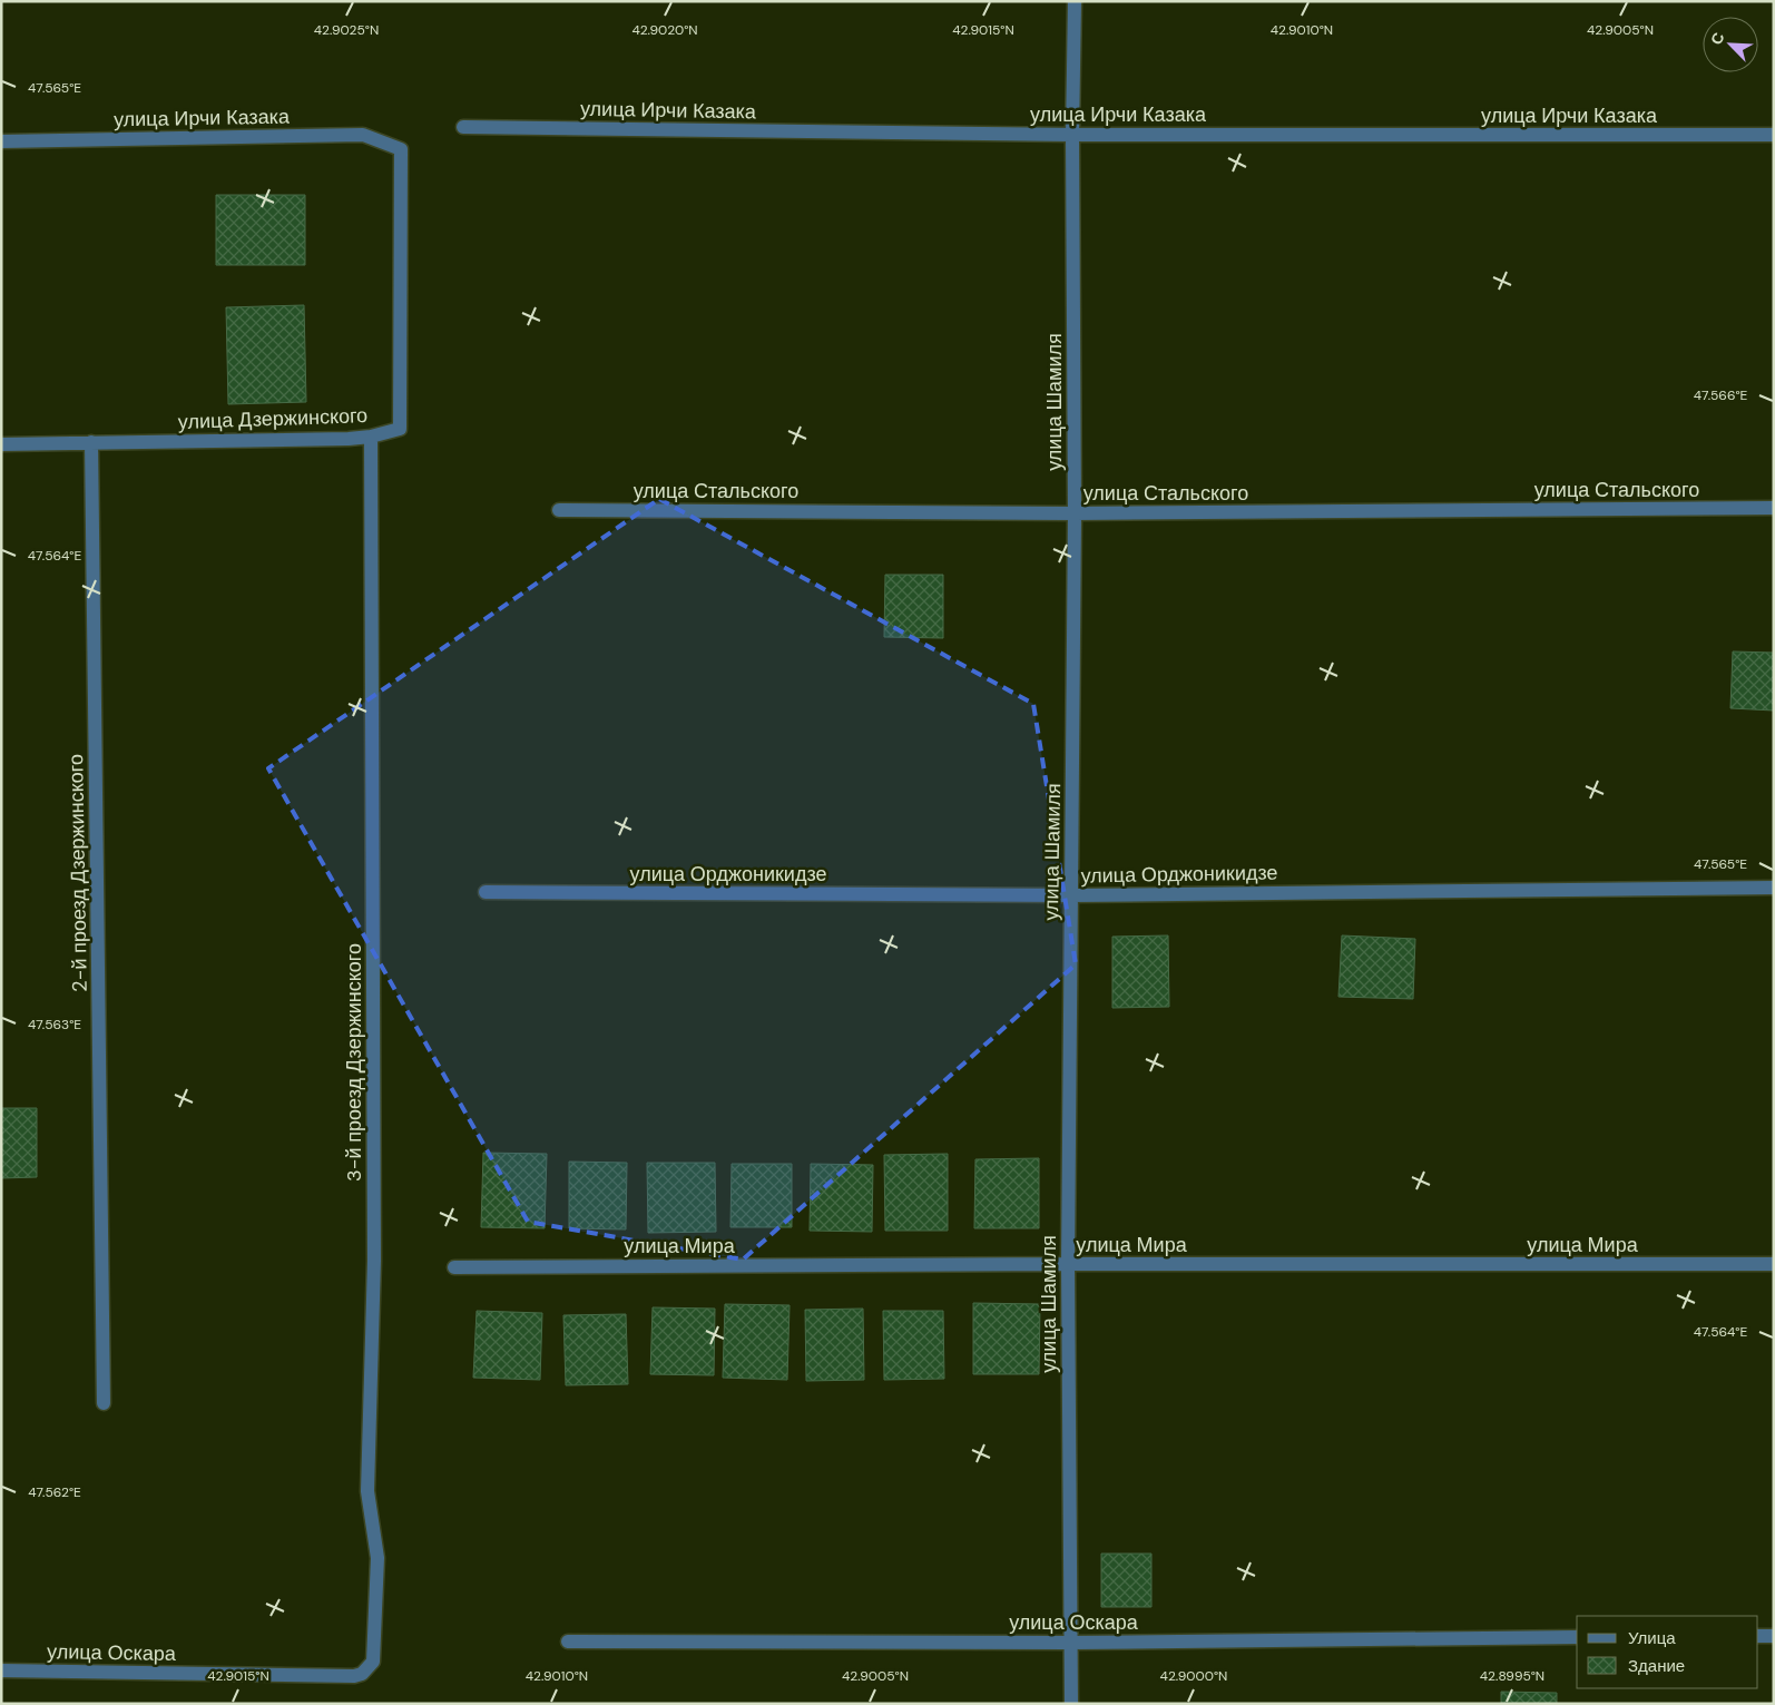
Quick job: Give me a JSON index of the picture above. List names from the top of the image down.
{
  "streets": {
    "street": [
      "улица Ирчи Казака",
      "улица Шамиля",
      "улица Дзержинского",
      "улица Стальского",
      "2-й проезд Дзержинского",
      "улица Орджоникидзе",
      "3-й проезд Дзержинского",
      "улица Мира",
      "улица Оскара"
    ]
  },
  "crossings": [
    ["улица Ирчи Казака", "улица Шамиля"],
    ["улица Ирчи Казака", "улица Дзержинского"],
    ["улица Шамиля", "улица Стальского"],
    ["улица Шамиля", "улица Орджоникидзе"],
    ["улица Шамиля", "улица Мира"],
    ["улица Шамиля", "улица Оскара"],
    ["улица Дзержинского", "2-й проезд Дзержинского"],
    ["улица Дзержинского", "3-й проезд Дзержинского"],
    ["3-й проезд Дзержинского", "улица Оскара"]
  ],
  "legend": ["Улица", "Здание"],
  "north": "top left",
  "coordinates": [
    "42.9025°N",
    "42.9020°N",
    "42.9015°N",
    "42.9010°N",
    "42.9005°N",
    "47.565°E",
    "47.566°E",
    "47.564°E",
    "47.563°E",
    "47.562°E",
    "42.9000°N",
    "42.8995°N"
  ]
}
